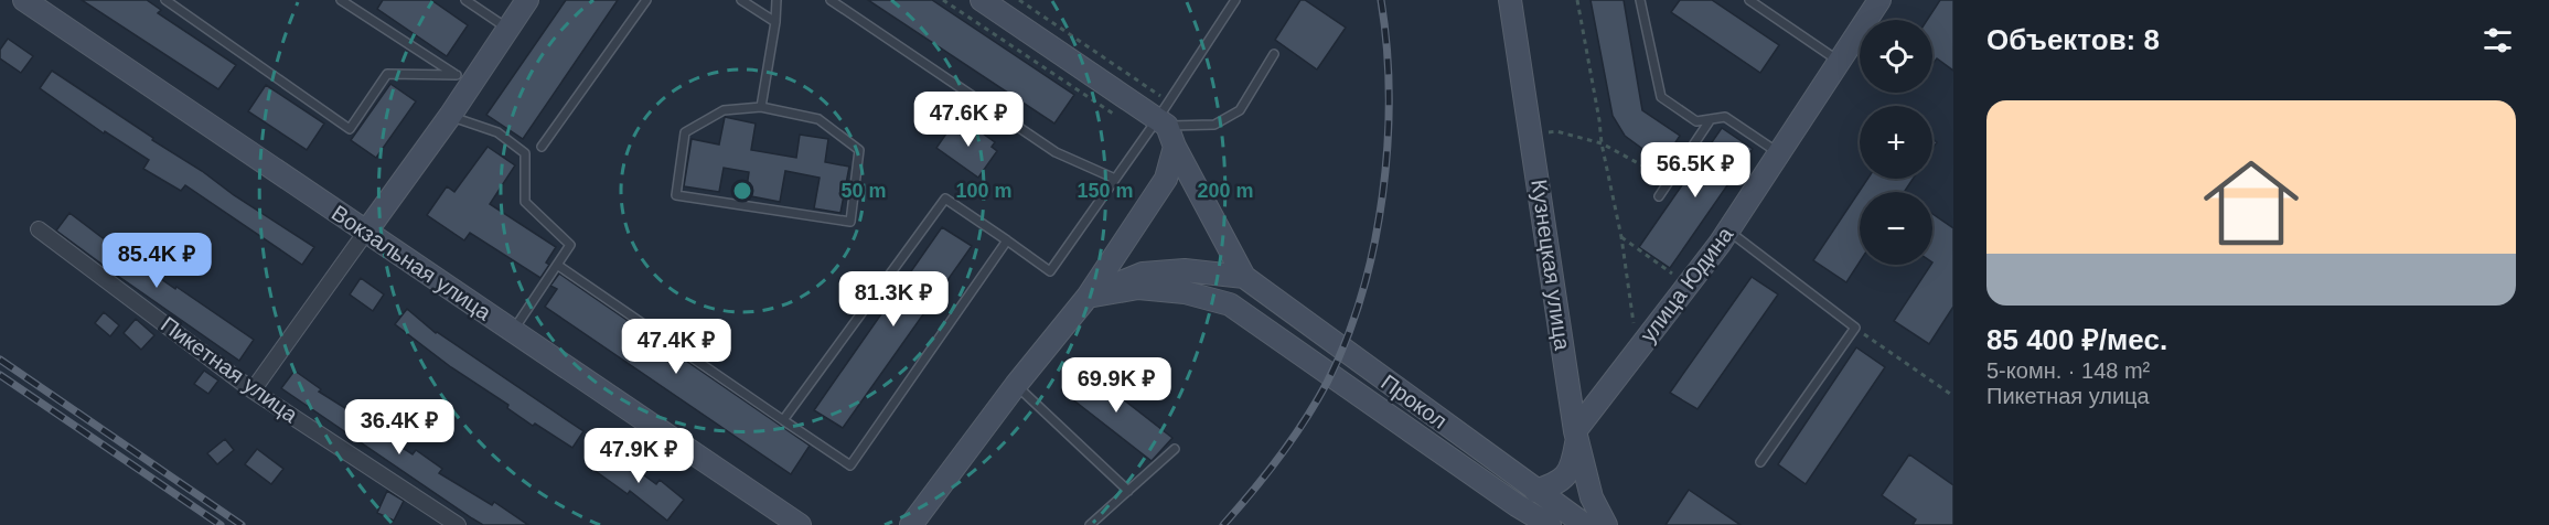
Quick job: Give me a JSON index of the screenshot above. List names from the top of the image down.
{
  "streets": {
    "main road": [
      "Вокзальная улица",
      "Кузнецкая улица",
      "улица Юдина",
      "Прокол"
    ],
    "street": ["Пикетная улица"]
  },
  "crossings": [
    ["Кузнецкая улица", "улица Юдина"]
  ],
  "page": {
    "heading": "Объектов: 8",
    "map_buttons": ["+", "−"],
    "list": [
      {
        "name": "85 400 ₽/мес.",
        "note": "5-комн. · 148 m² · Пикетная улица"
      }
    ],
    "price": [
      "47.6K ₽",
      "56.5K ₽",
      "85.4K ₽",
      "81.3K ₽",
      "47.4K ₽",
      "69.9K ₽",
      "36.4K ₽",
      "47.9K ₽"
    ]
  },
  "rings": [
    "50 m",
    "100 m",
    "150 m",
    "200 m"
  ]
}
